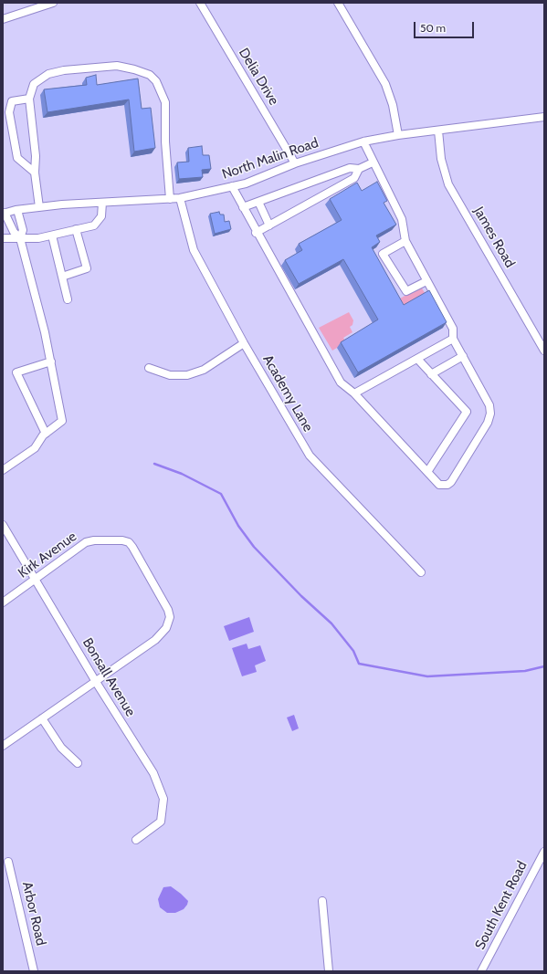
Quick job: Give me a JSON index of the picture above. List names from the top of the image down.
{
  "streets": {
    "street": [
      "Delia Drive",
      "North Malin Road",
      "James Road",
      "Academy Lane",
      "Kirk Avenue",
      "Bonsall Avenue",
      "South Kent Road",
      "Arbor Road"
    ]
  },
  "crossings": [
    ["Delia Drive", "North Malin Road"],
    ["North Malin Road", "James Road"],
    ["North Malin Road", "Academy Lane"],
    ["Kirk Avenue", "Bonsall Avenue"]
  ],
  "scale_bar": "50 m"
}
